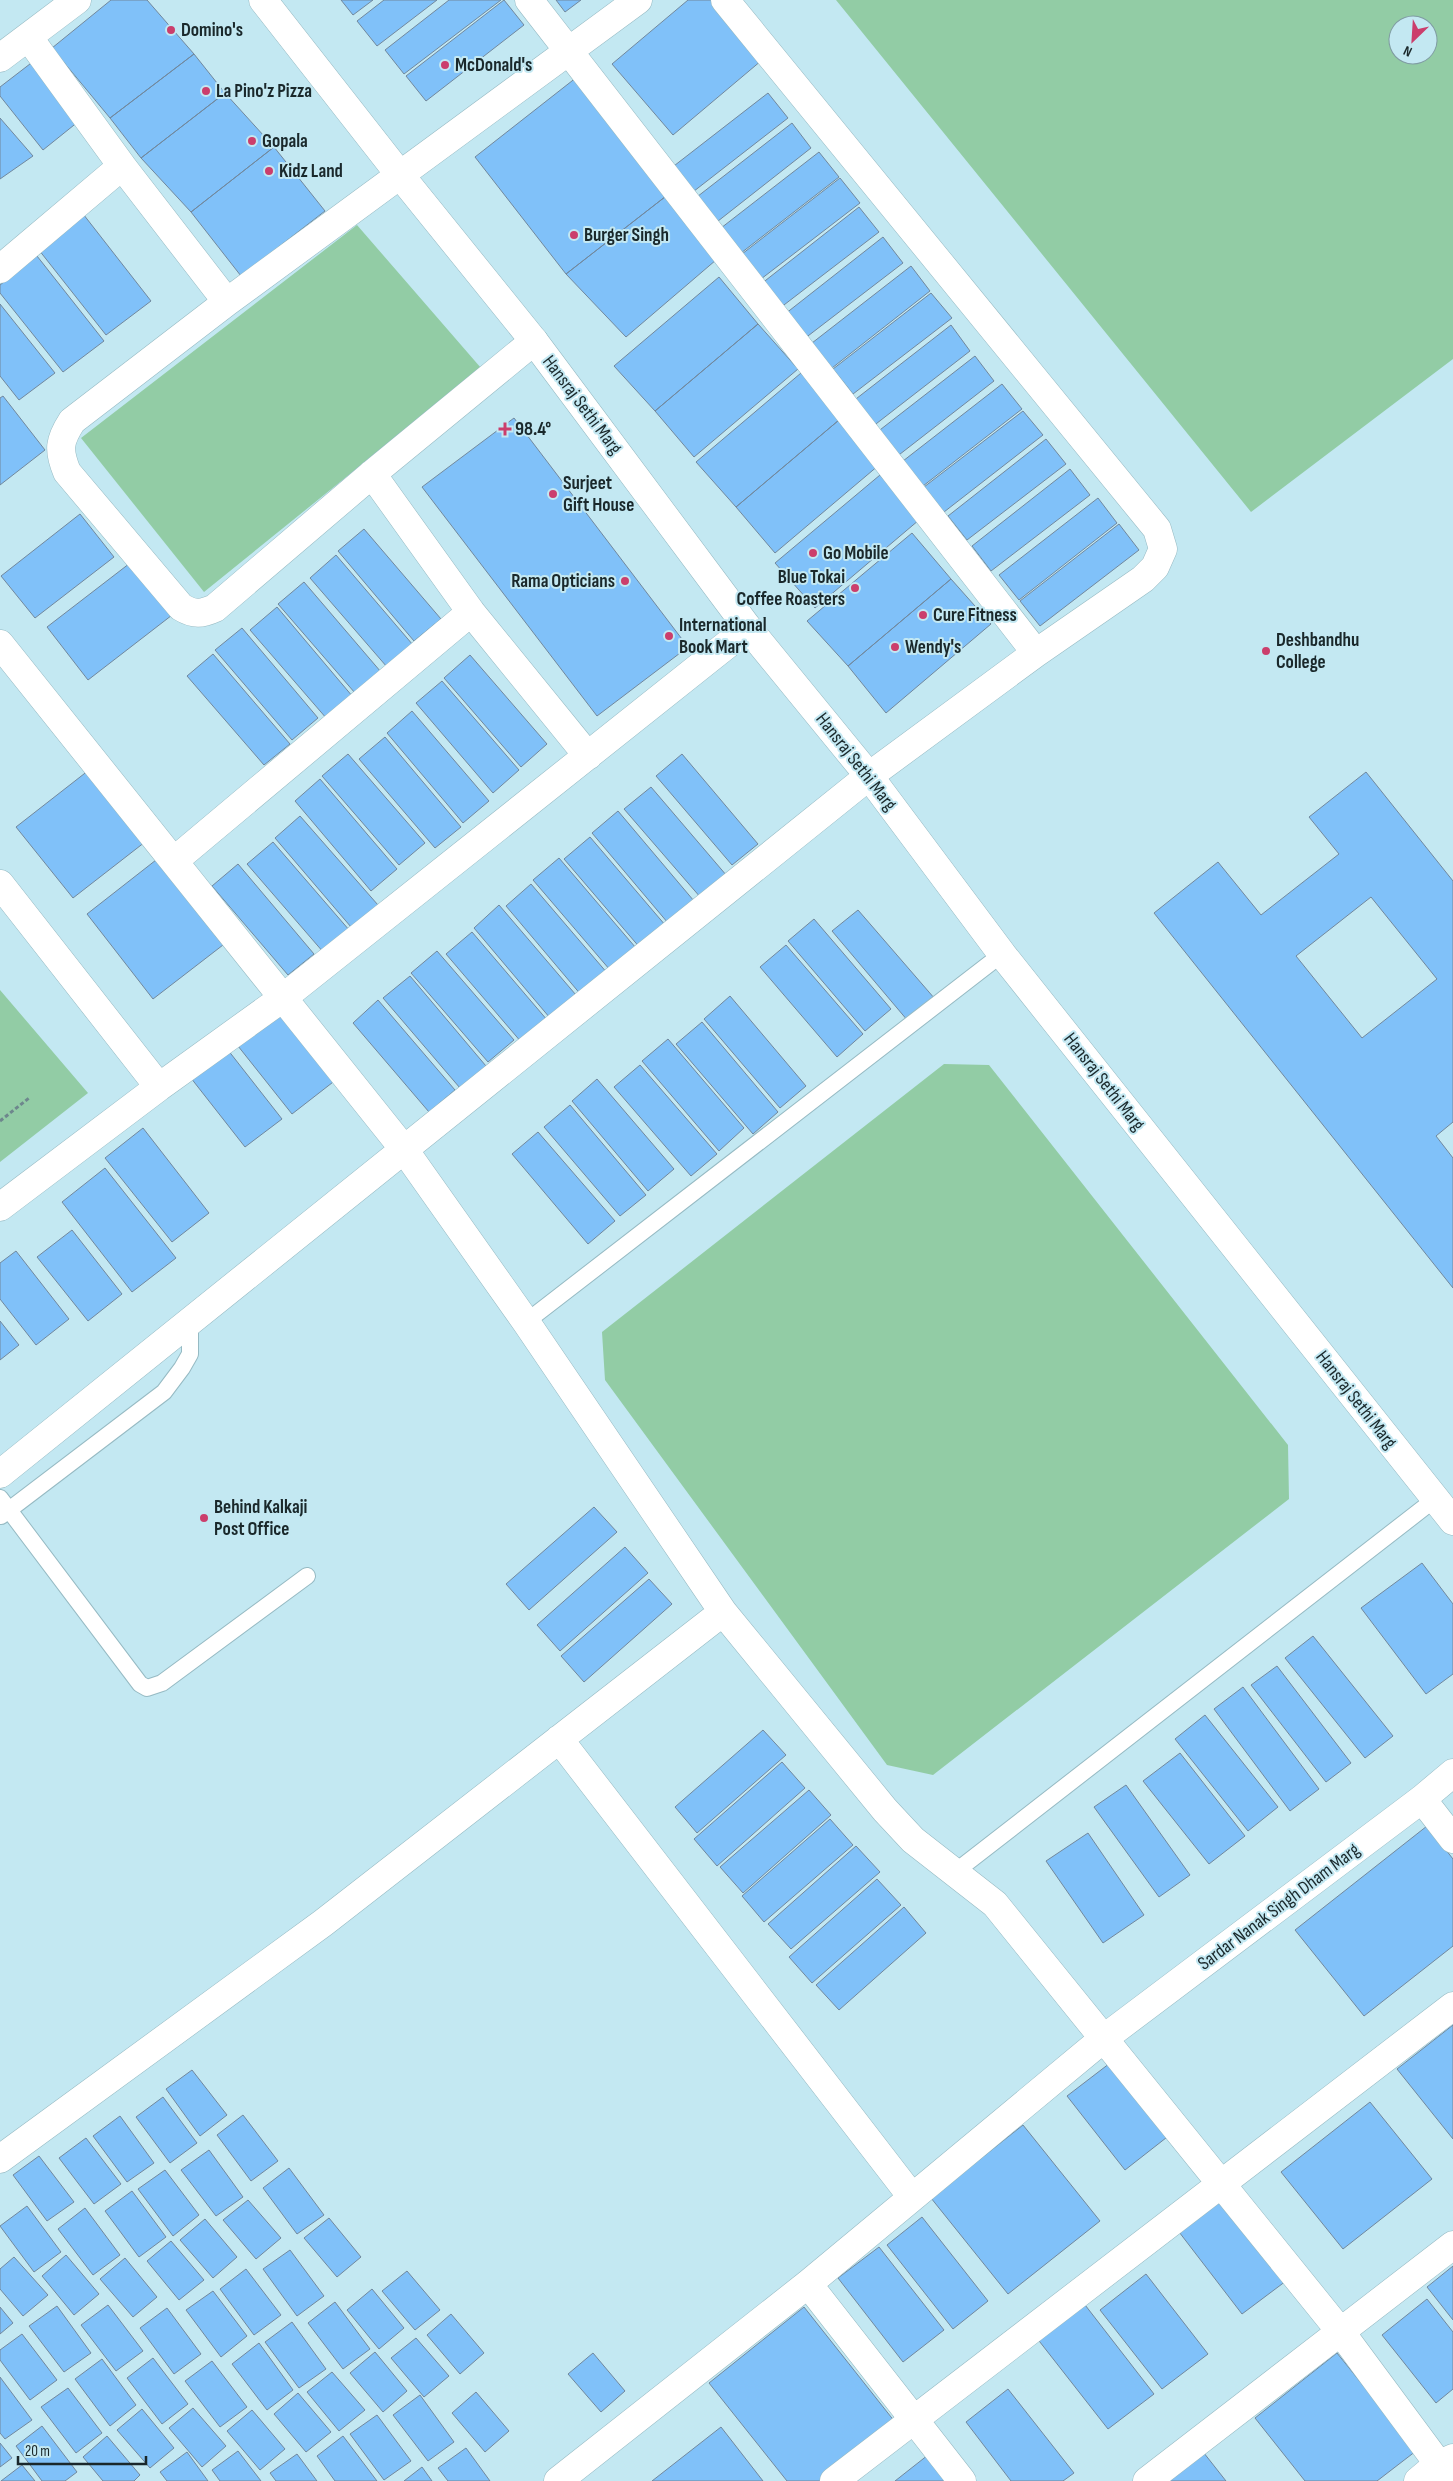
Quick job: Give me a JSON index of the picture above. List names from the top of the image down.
{
  "streets": {
    "street": ["Hansraj Sethi Marg", "Sardar Nanak Singh Dham Marg"]
  },
  "places": {
    "other": [
      "Domino's",
      "McDonald's",
      "La Pino'z Pizza",
      "Gopala",
      "Kidz Land",
      "Burger Singh",
      "Surjeet Gift House",
      "Go Mobile",
      "Rama Opticians",
      "Blue Tokai Coffee Roasters",
      "Cure Fitness",
      "International Book Mart",
      "Wendy's",
      "Deshbandhu College",
      "Behind Kalkaji Post Office"
    ],
    "health": ["98.4°"]
  },
  "scale_bar": "20 m",
  "north": "bottom left"
}
